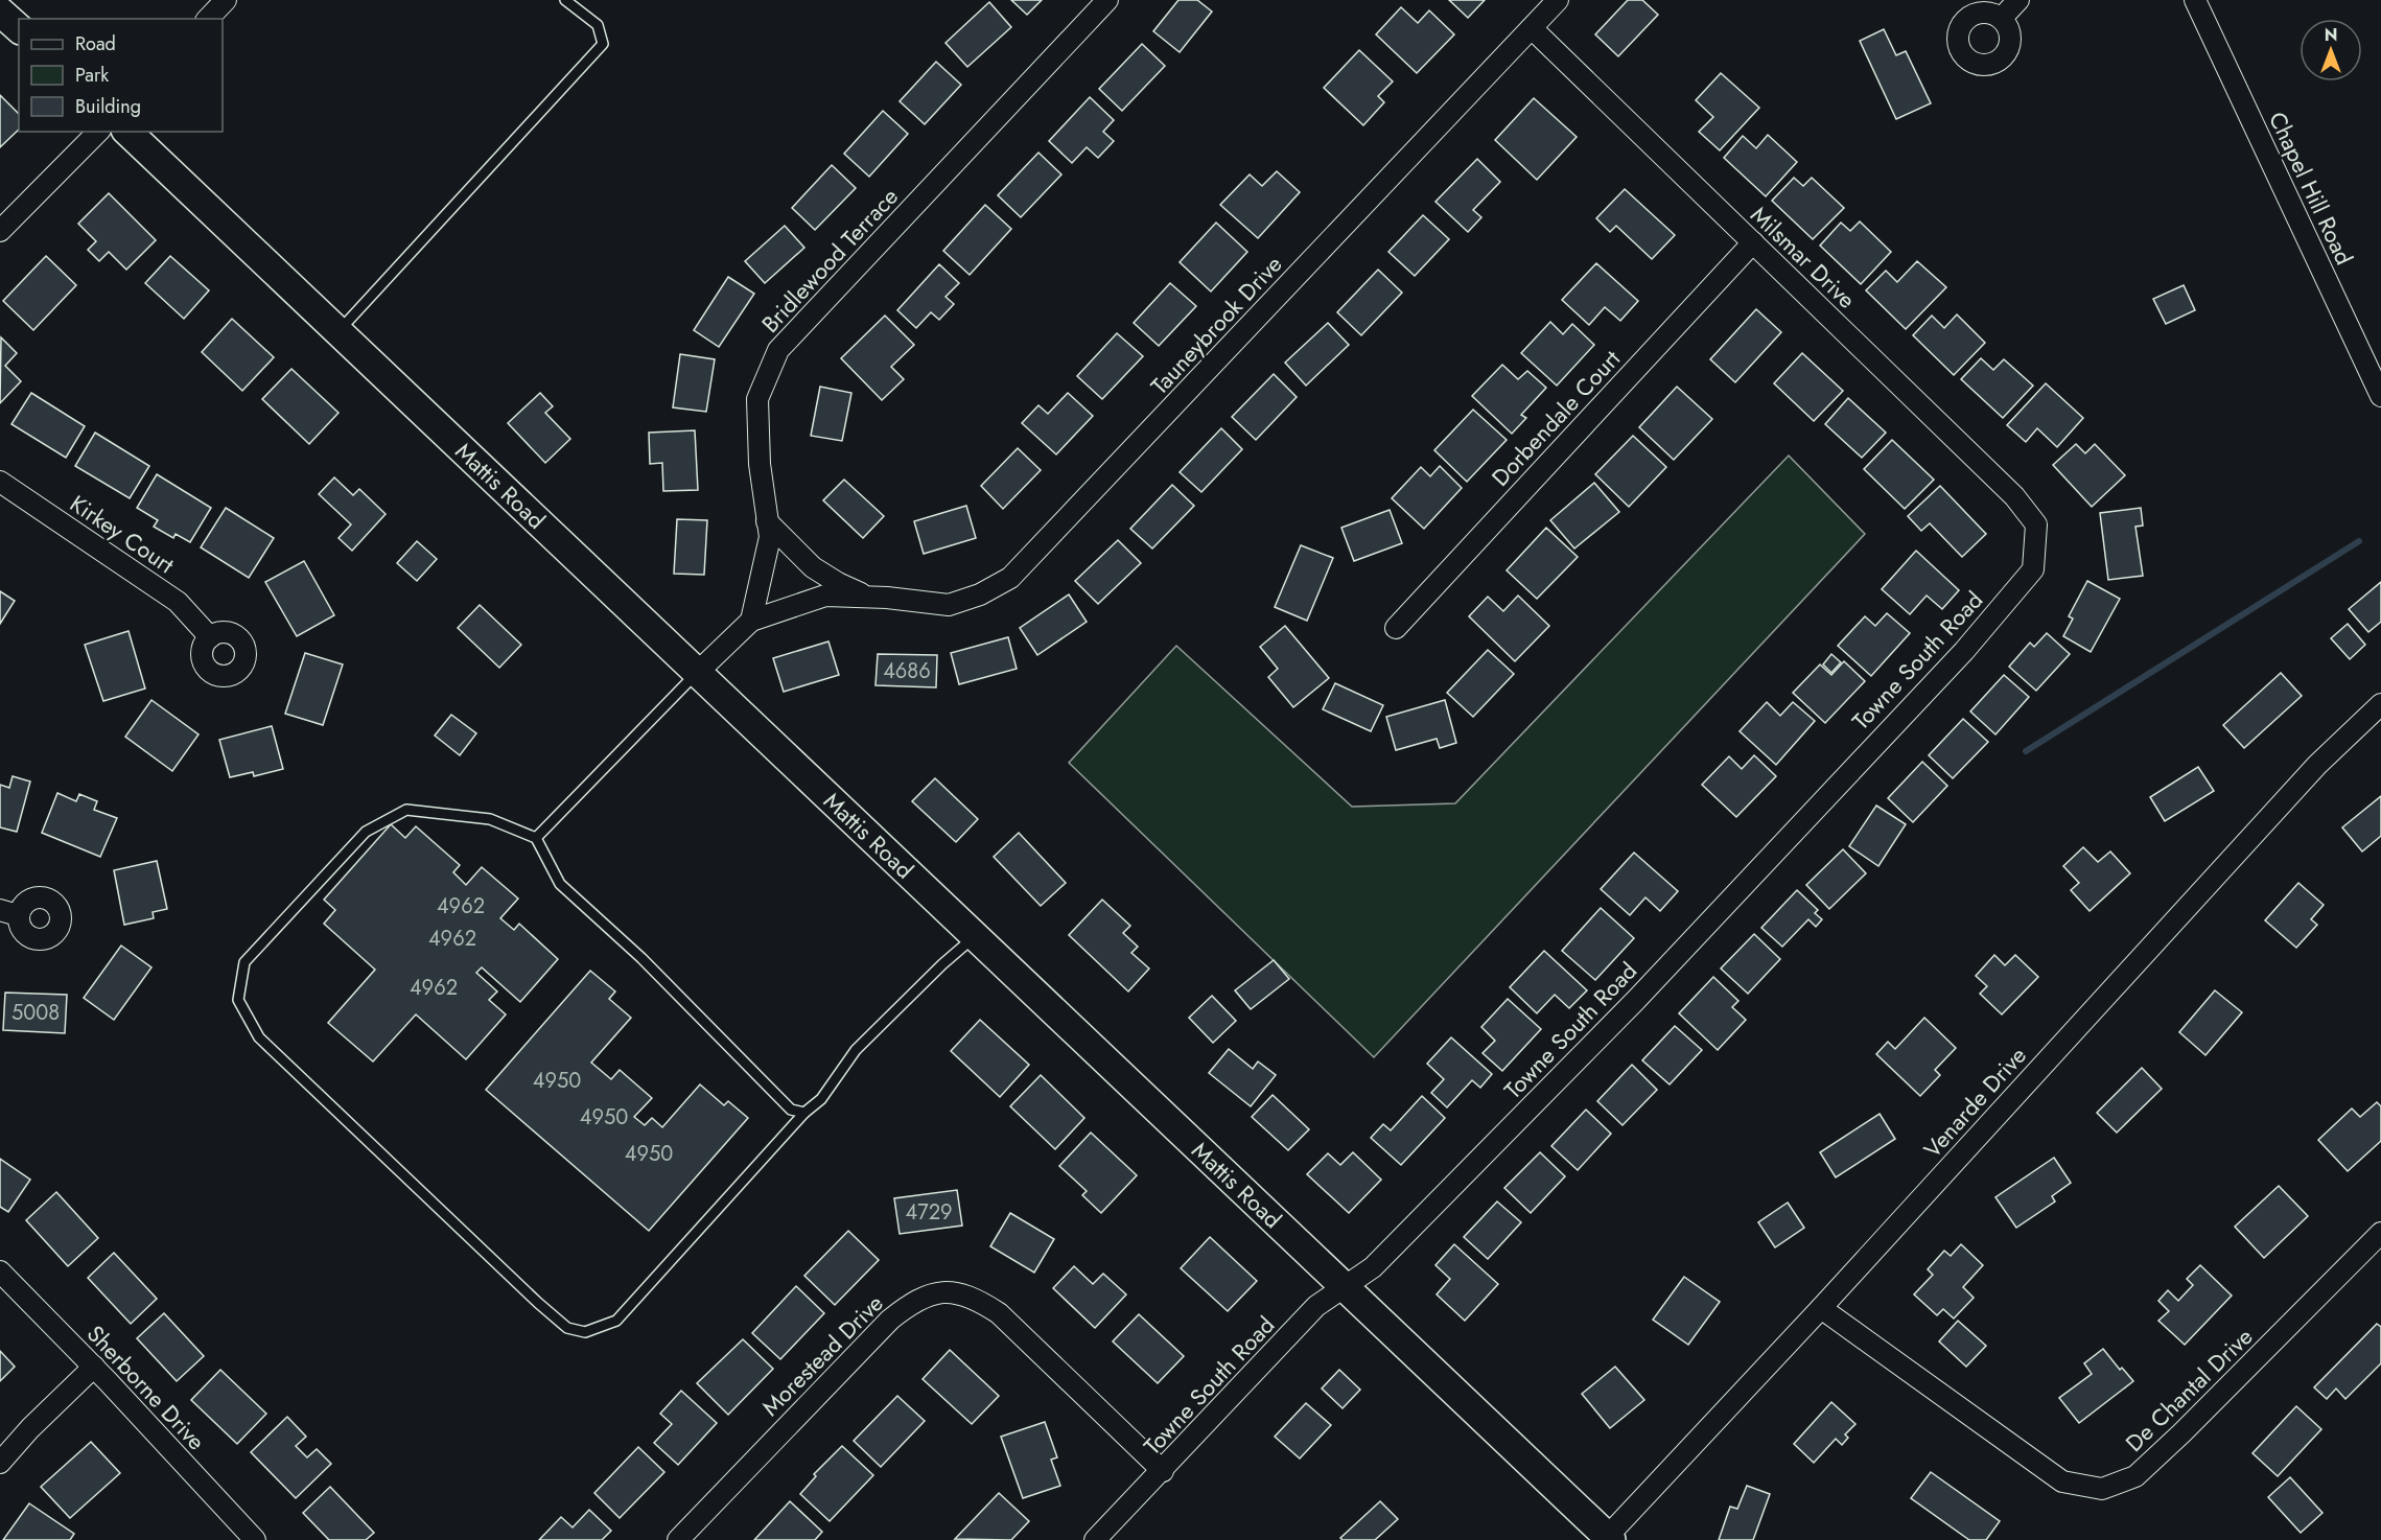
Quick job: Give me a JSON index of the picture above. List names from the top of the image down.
{
  "streets": {
    "main road": ["Mattis Road"],
    "street": [
      "Chapel Hill Road",
      "Milsmar Drive",
      "Bridlewood Terrace",
      "Tauneybrook Drive",
      "Dorbendale Court",
      "Kirkey Court",
      "Towne South Road",
      "Venarde Drive",
      "Morestead Drive",
      "Sherborne Drive",
      "De Chantal Drive"
    ]
  },
  "crossings": [
    ["Milsmar Drive", "Tauneybrook Drive"],
    ["Milsmar Drive", "Dorbendale Court"],
    ["Milsmar Drive", "Towne South Road"],
    ["Bridlewood Terrace", "Tauneybrook Drive"],
    ["Tauneybrook Drive", "Mattis Road"],
    ["Mattis Road", "Towne South Road"],
    ["Mattis Road", "Venarde Drive"],
    ["Towne South Road", "Morestead Drive"],
    ["Venarde Drive", "De Chantal Drive"]
  ],
  "house_numbers": [
    "4686",
    "4962",
    "4962",
    "4962",
    "5008",
    "4950",
    "4950",
    "4950",
    "4729"
  ],
  "legend": ["Road", "Park", "Building"],
  "north": "top"
}
